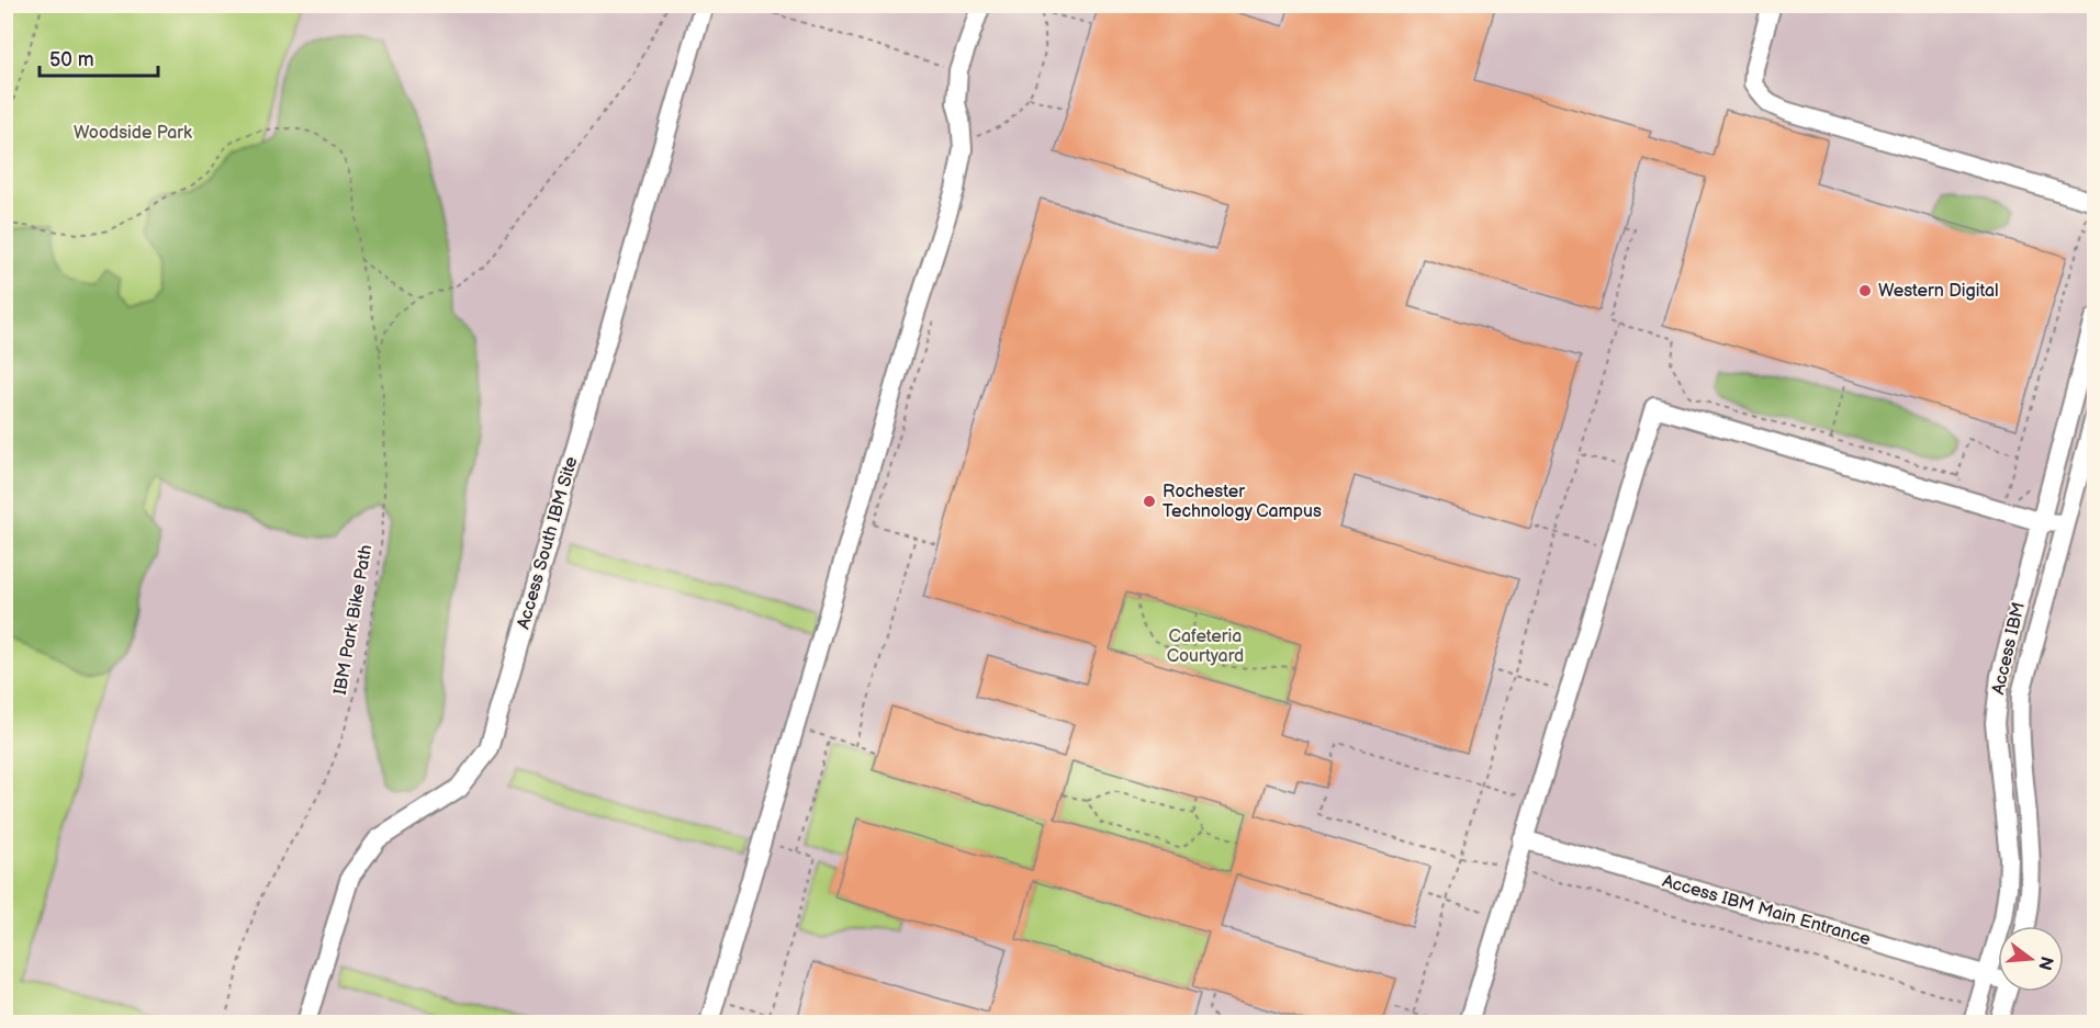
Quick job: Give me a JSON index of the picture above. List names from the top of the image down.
{
  "streets": {
    "street": ["Access South IBM Site", "Access IBM", "Access IBM Main Entrance"],
    "path": ["IBM Park Bike Path"]
  },
  "crossings": [
    ["Access IBM", "Access IBM Main Entrance"]
  ],
  "parks": ["Woodside Park", "Cafeteria Courtyard"],
  "places": ["Western Digital", "Rochester Technology Campus"],
  "scale_bar": "50 m",
  "north": "right"
}
